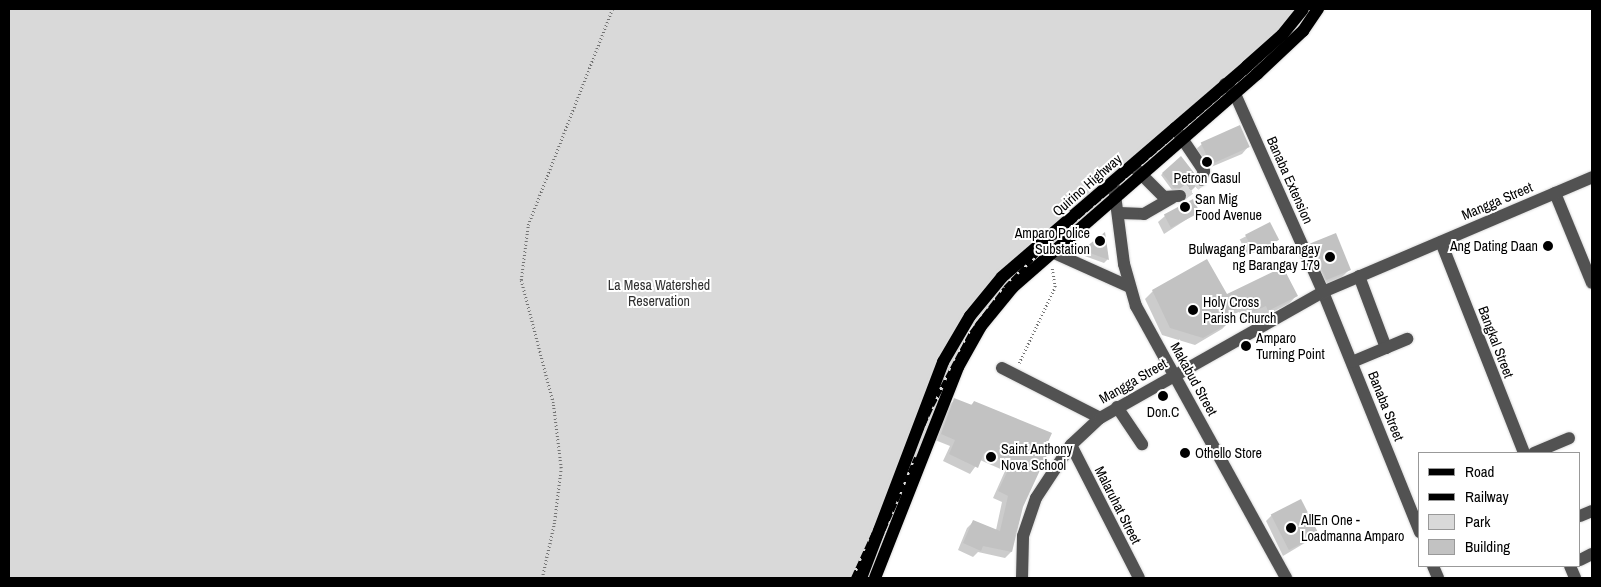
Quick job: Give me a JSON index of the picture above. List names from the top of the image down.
{
  "streets": {
    "main road": ["Quirino Highway"],
    "street": [
      "Banaba Extension",
      "Mangga Street",
      "Bangkal Street",
      "Makabud Street",
      "Banaba Street",
      "Malaruhat Street"
    ]
  },
  "crossings": [
    ["Banaba Extension", "Quirino Highway"],
    ["Banaba Extension", "Mangga Street"],
    ["Banaba Extension", "Banaba Street"],
    ["Quirino Highway", "Makabud Street"],
    ["Mangga Street", "Bangkal Street"],
    ["Mangga Street", "Makabud Street"],
    ["Mangga Street", "Banaba Street"],
    ["Mangga Street", "Malaruhat Street"]
  ],
  "parks": ["La Mesa Watershed Reservation"],
  "places": [
    "Petron Gasul",
    "San Mig Food Avenue",
    "Amparo Police Substation",
    "Ang Dating Daan",
    "Bulwagang Pambarangay ng Barangay 179",
    "Holy Cross Parish Church",
    "Amparo Turning Point",
    "Don.C",
    "Othello Store",
    "Saint Anthony Nova School",
    "AllEn One - Loadmanna Amparo"
  ],
  "legend": [
    "Road",
    "Railway",
    "Park",
    "Building"
  ]
}
